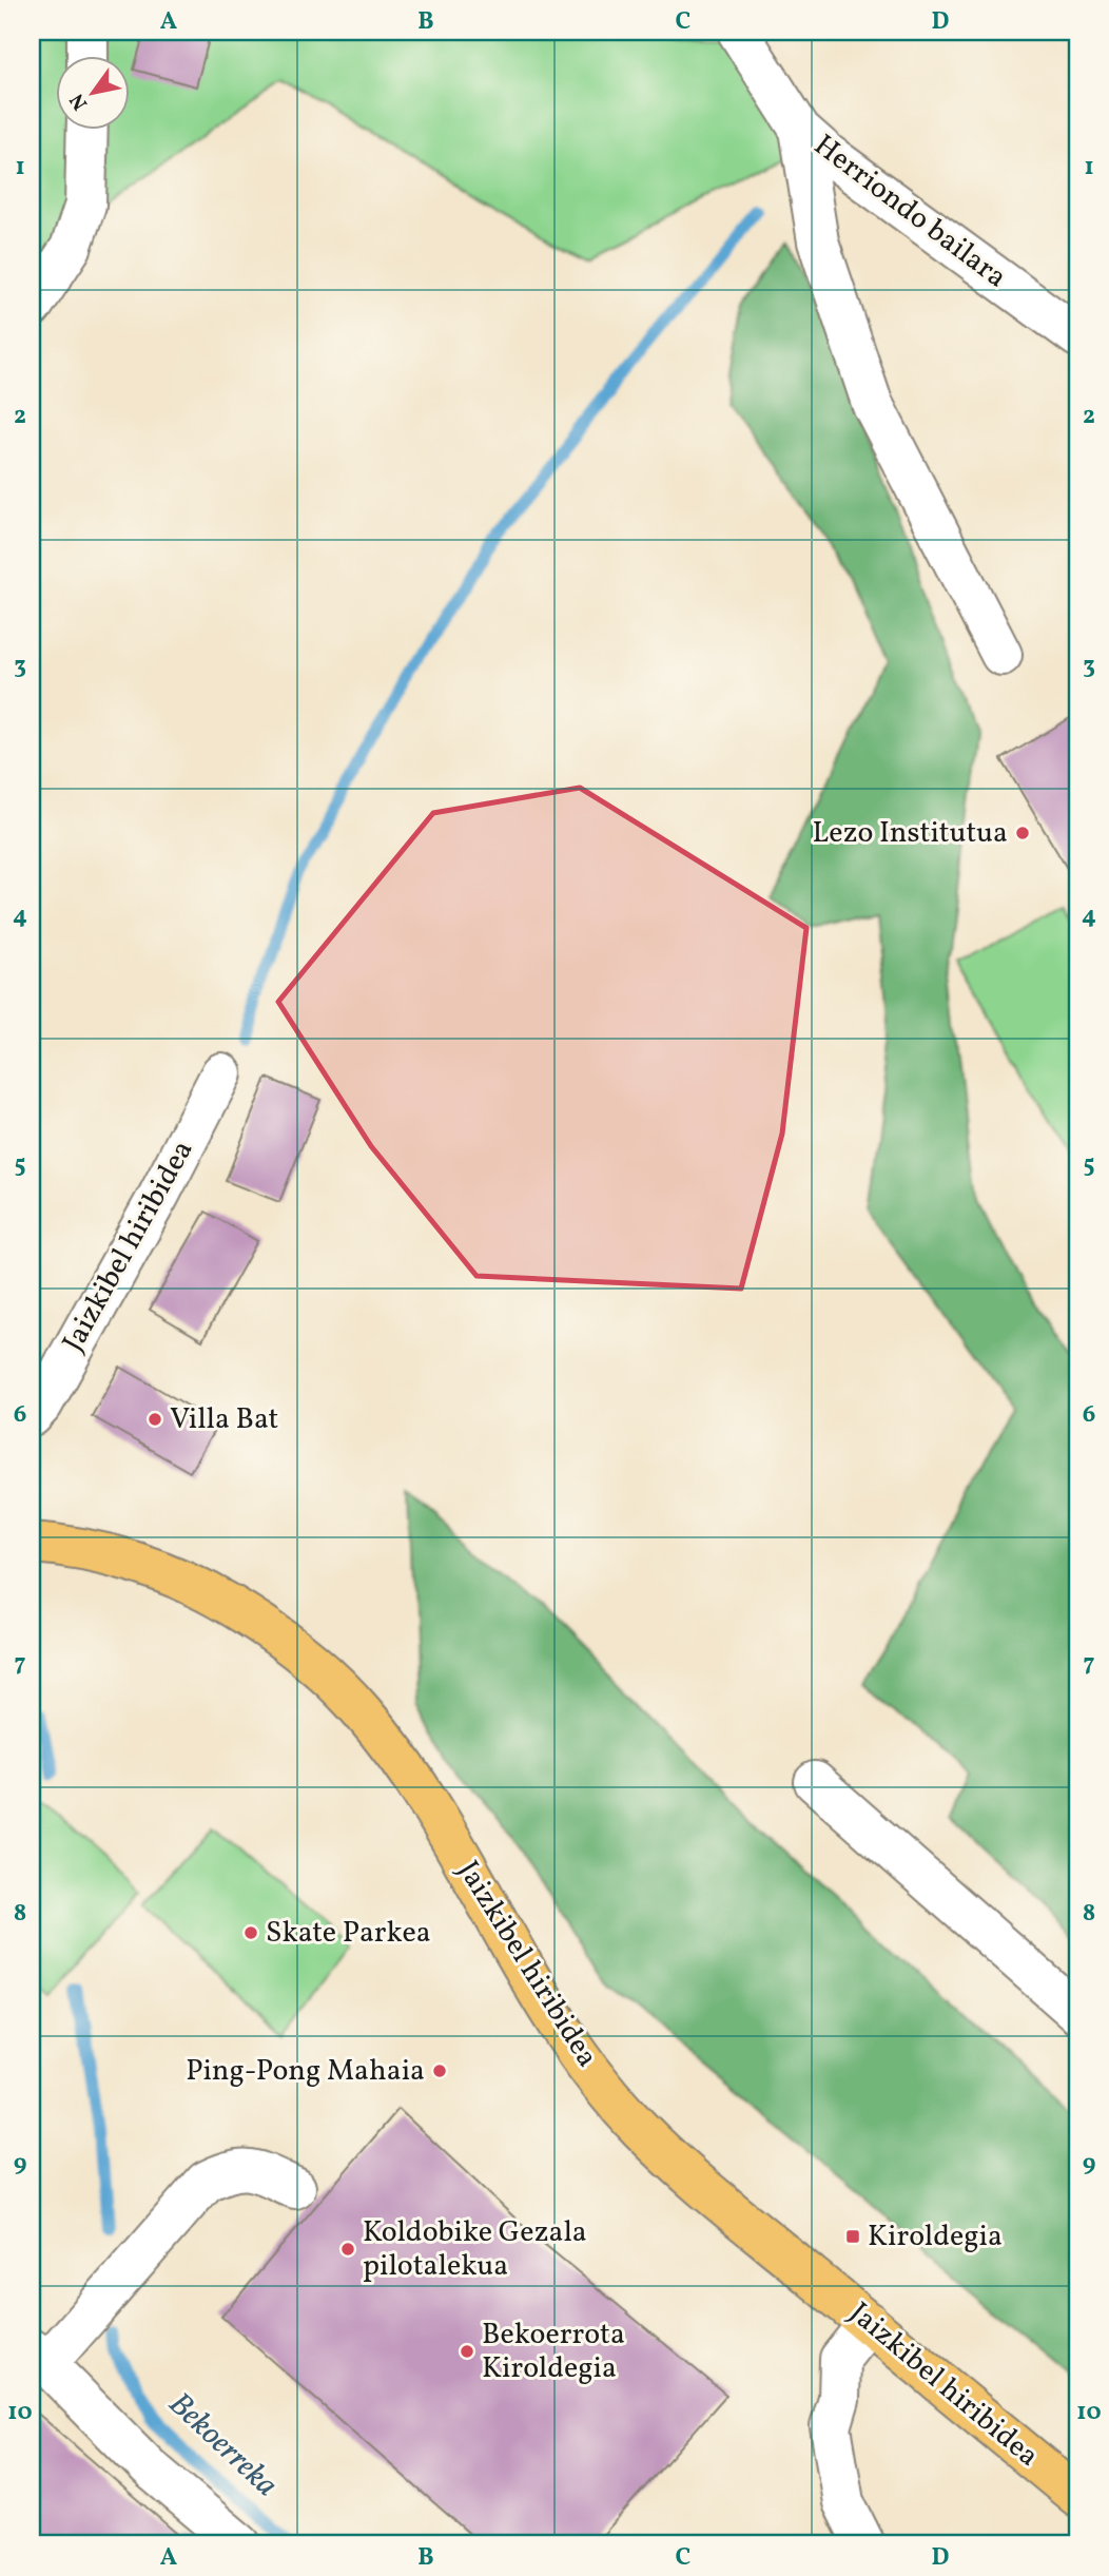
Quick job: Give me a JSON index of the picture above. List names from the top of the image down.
{
  "streets": {
    "main road": ["Jaizkibel hiribidea"],
    "street": ["Herriondo bailara"]
  },
  "water": ["Bekoerreka"],
  "places": {
    "other": [
      "Lezo Institutua",
      "Villa Bat",
      "Skate Parkea",
      "Ping-Pong Mahaia",
      "Koldobike Gezala pilotalekua",
      "Bekoerrota Kiroldegia"
    ],
    "transit": ["Kiroldegia"]
  },
  "north": "bottom left",
  "grid": {
    "columns": [
      "A",
      "B",
      "C",
      "D"
    ],
    "rows": [
      "1",
      "2",
      "3",
      "4",
      "5",
      "6",
      "7",
      "8",
      "9",
      "10"
    ]
  }
}
